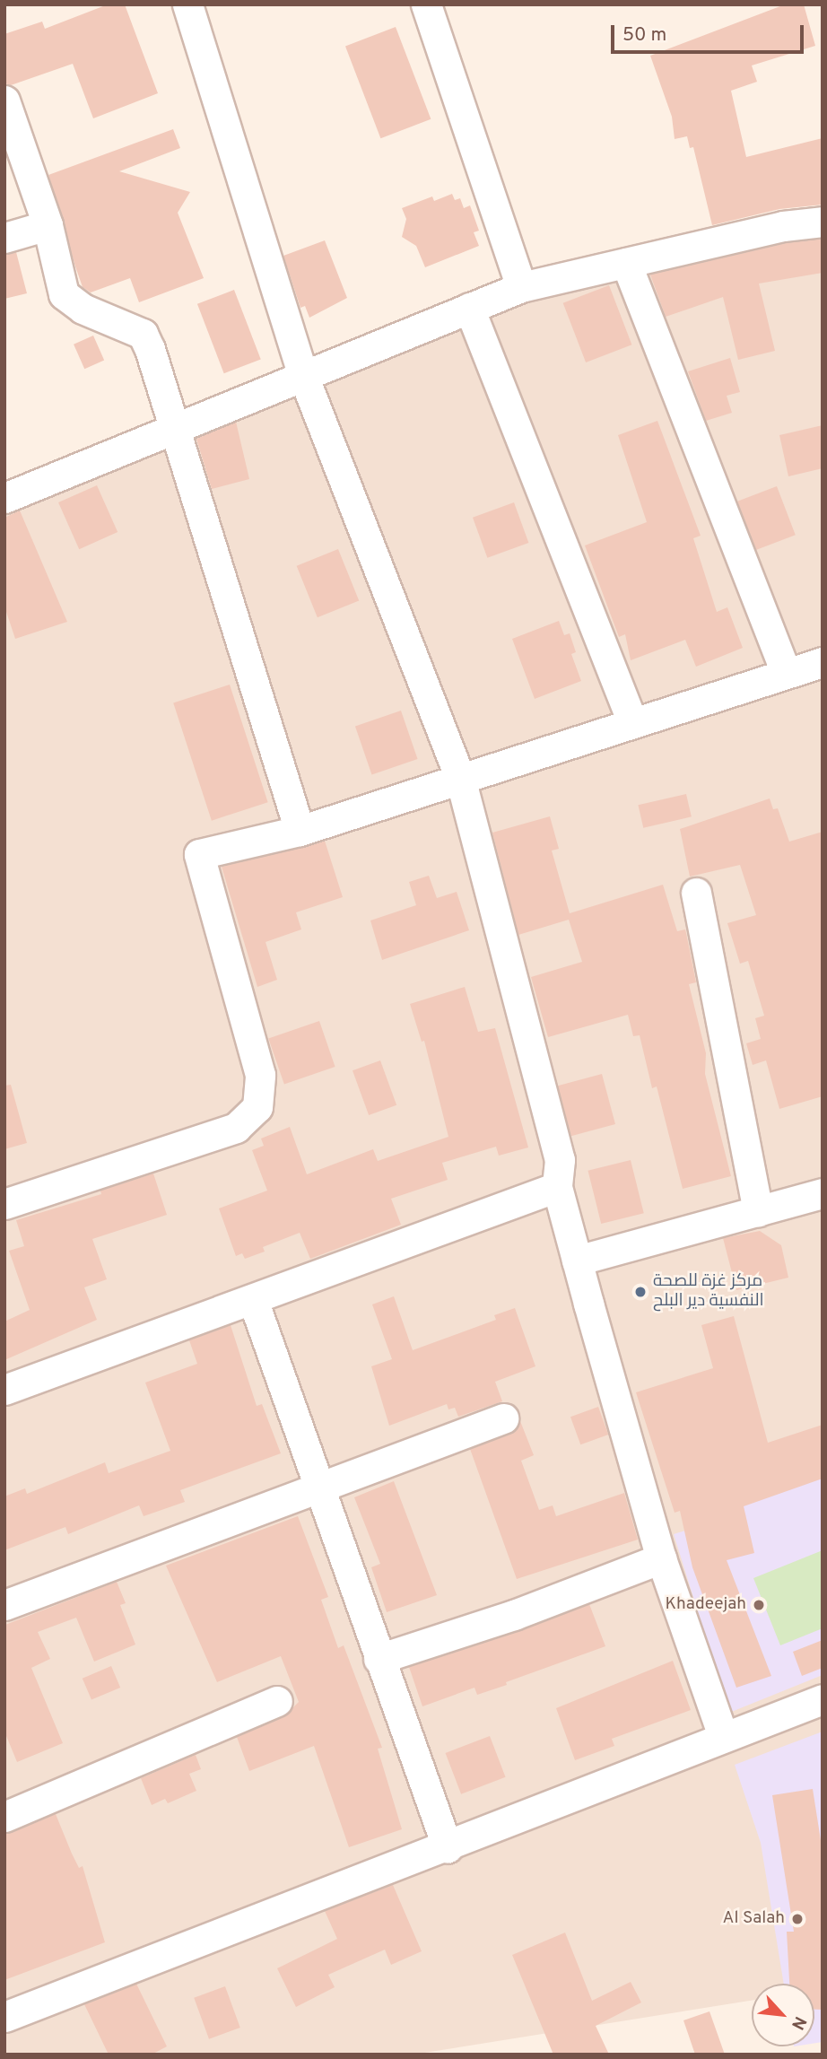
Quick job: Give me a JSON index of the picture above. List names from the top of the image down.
{
  "places": ["مركز غزة للصحة النفسية دير البلح", "Khadeejah", "Al Salah"],
  "scale_bar": "50 m",
  "north": "bottom right"
}
